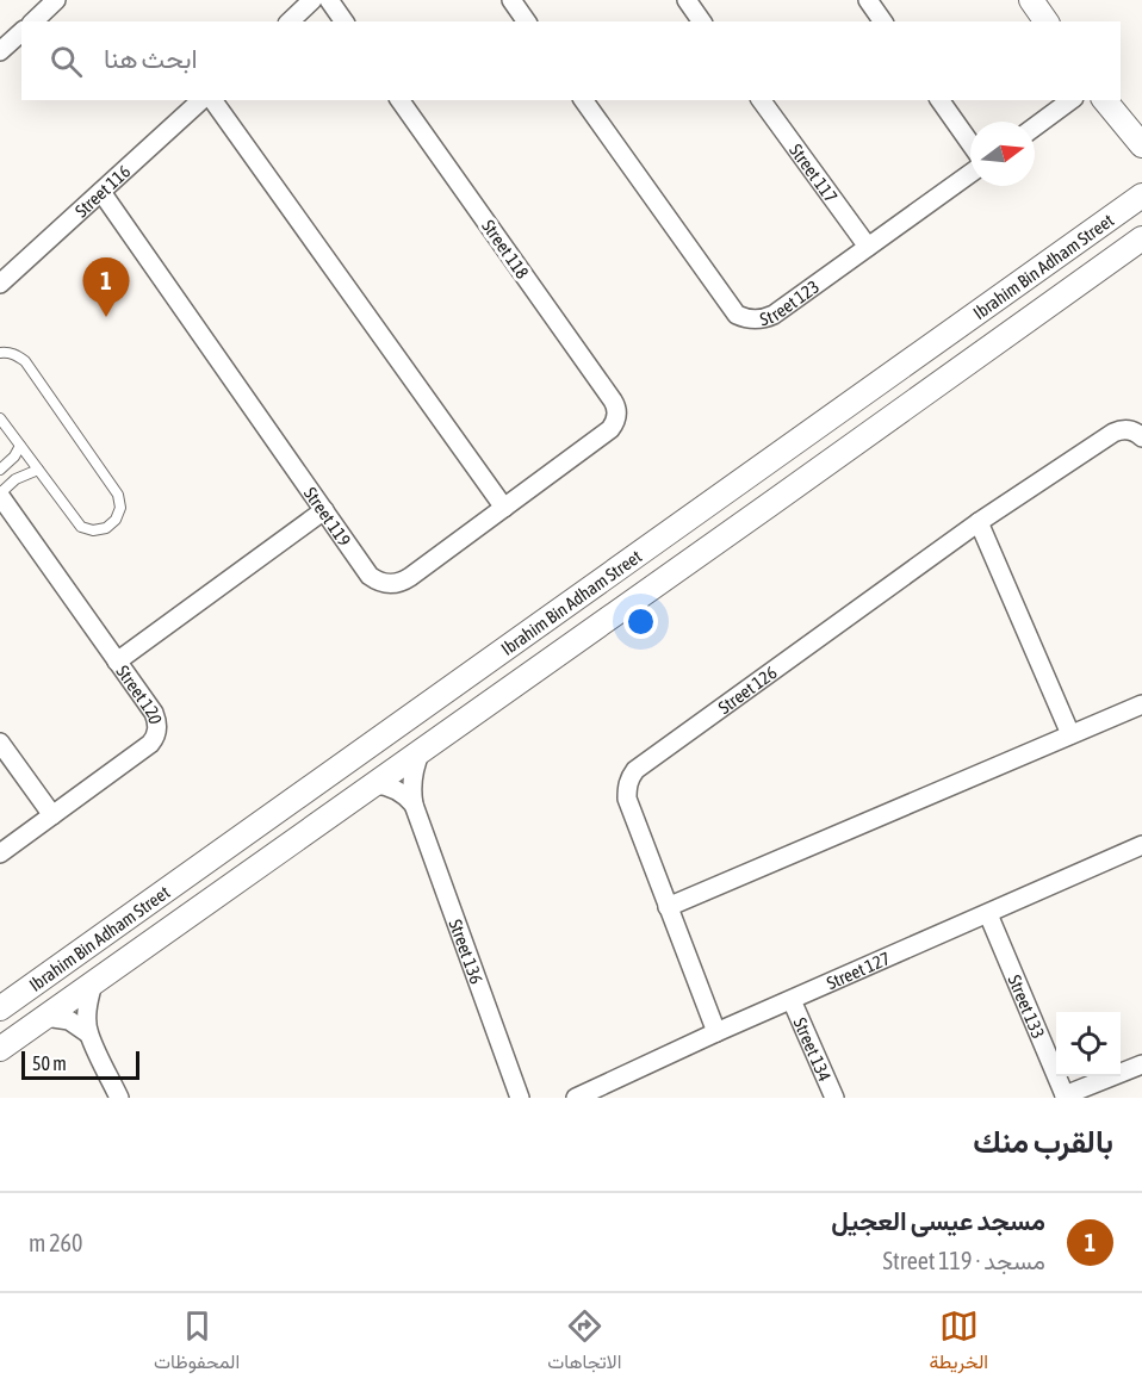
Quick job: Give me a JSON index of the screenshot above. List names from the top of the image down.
{
  "streets": {
    "street": [
      "Street 117",
      "Street 116",
      "Street 118",
      "Ibrahim Bin Adham Street",
      "Street 123",
      "Street 119",
      "Street 126",
      "Street 120",
      "Street 136",
      "Street 127",
      "Street 133",
      "Street 134"
    ]
  },
  "crossings": [
    ["Street 117", "Street 123"],
    ["Street 116", "Street 119"],
    ["Street 118", "Street 119"],
    ["Ibrahim Bin Adham Street", "Street 136"],
    ["Street 126", "Street 127"],
    ["Street 127", "Street 133"],
    ["Street 127", "Street 134"]
  ],
  "scale_bar": "50 m",
  "north": "right",
  "page": {
    "search": "ابحث هنا",
    "pins": "1",
    "scale": "50 m",
    "heading": "بالقرب منك",
    "list": [
      {
        "mark": "1",
        "name": "مسجد عيسى العجيل",
        "note": "مسجد · Street 119",
        "value": "260 m"
      }
    ],
    "nav": ["الخريطة", "الاتجاهات", "المحفوظات"]
  }
}
